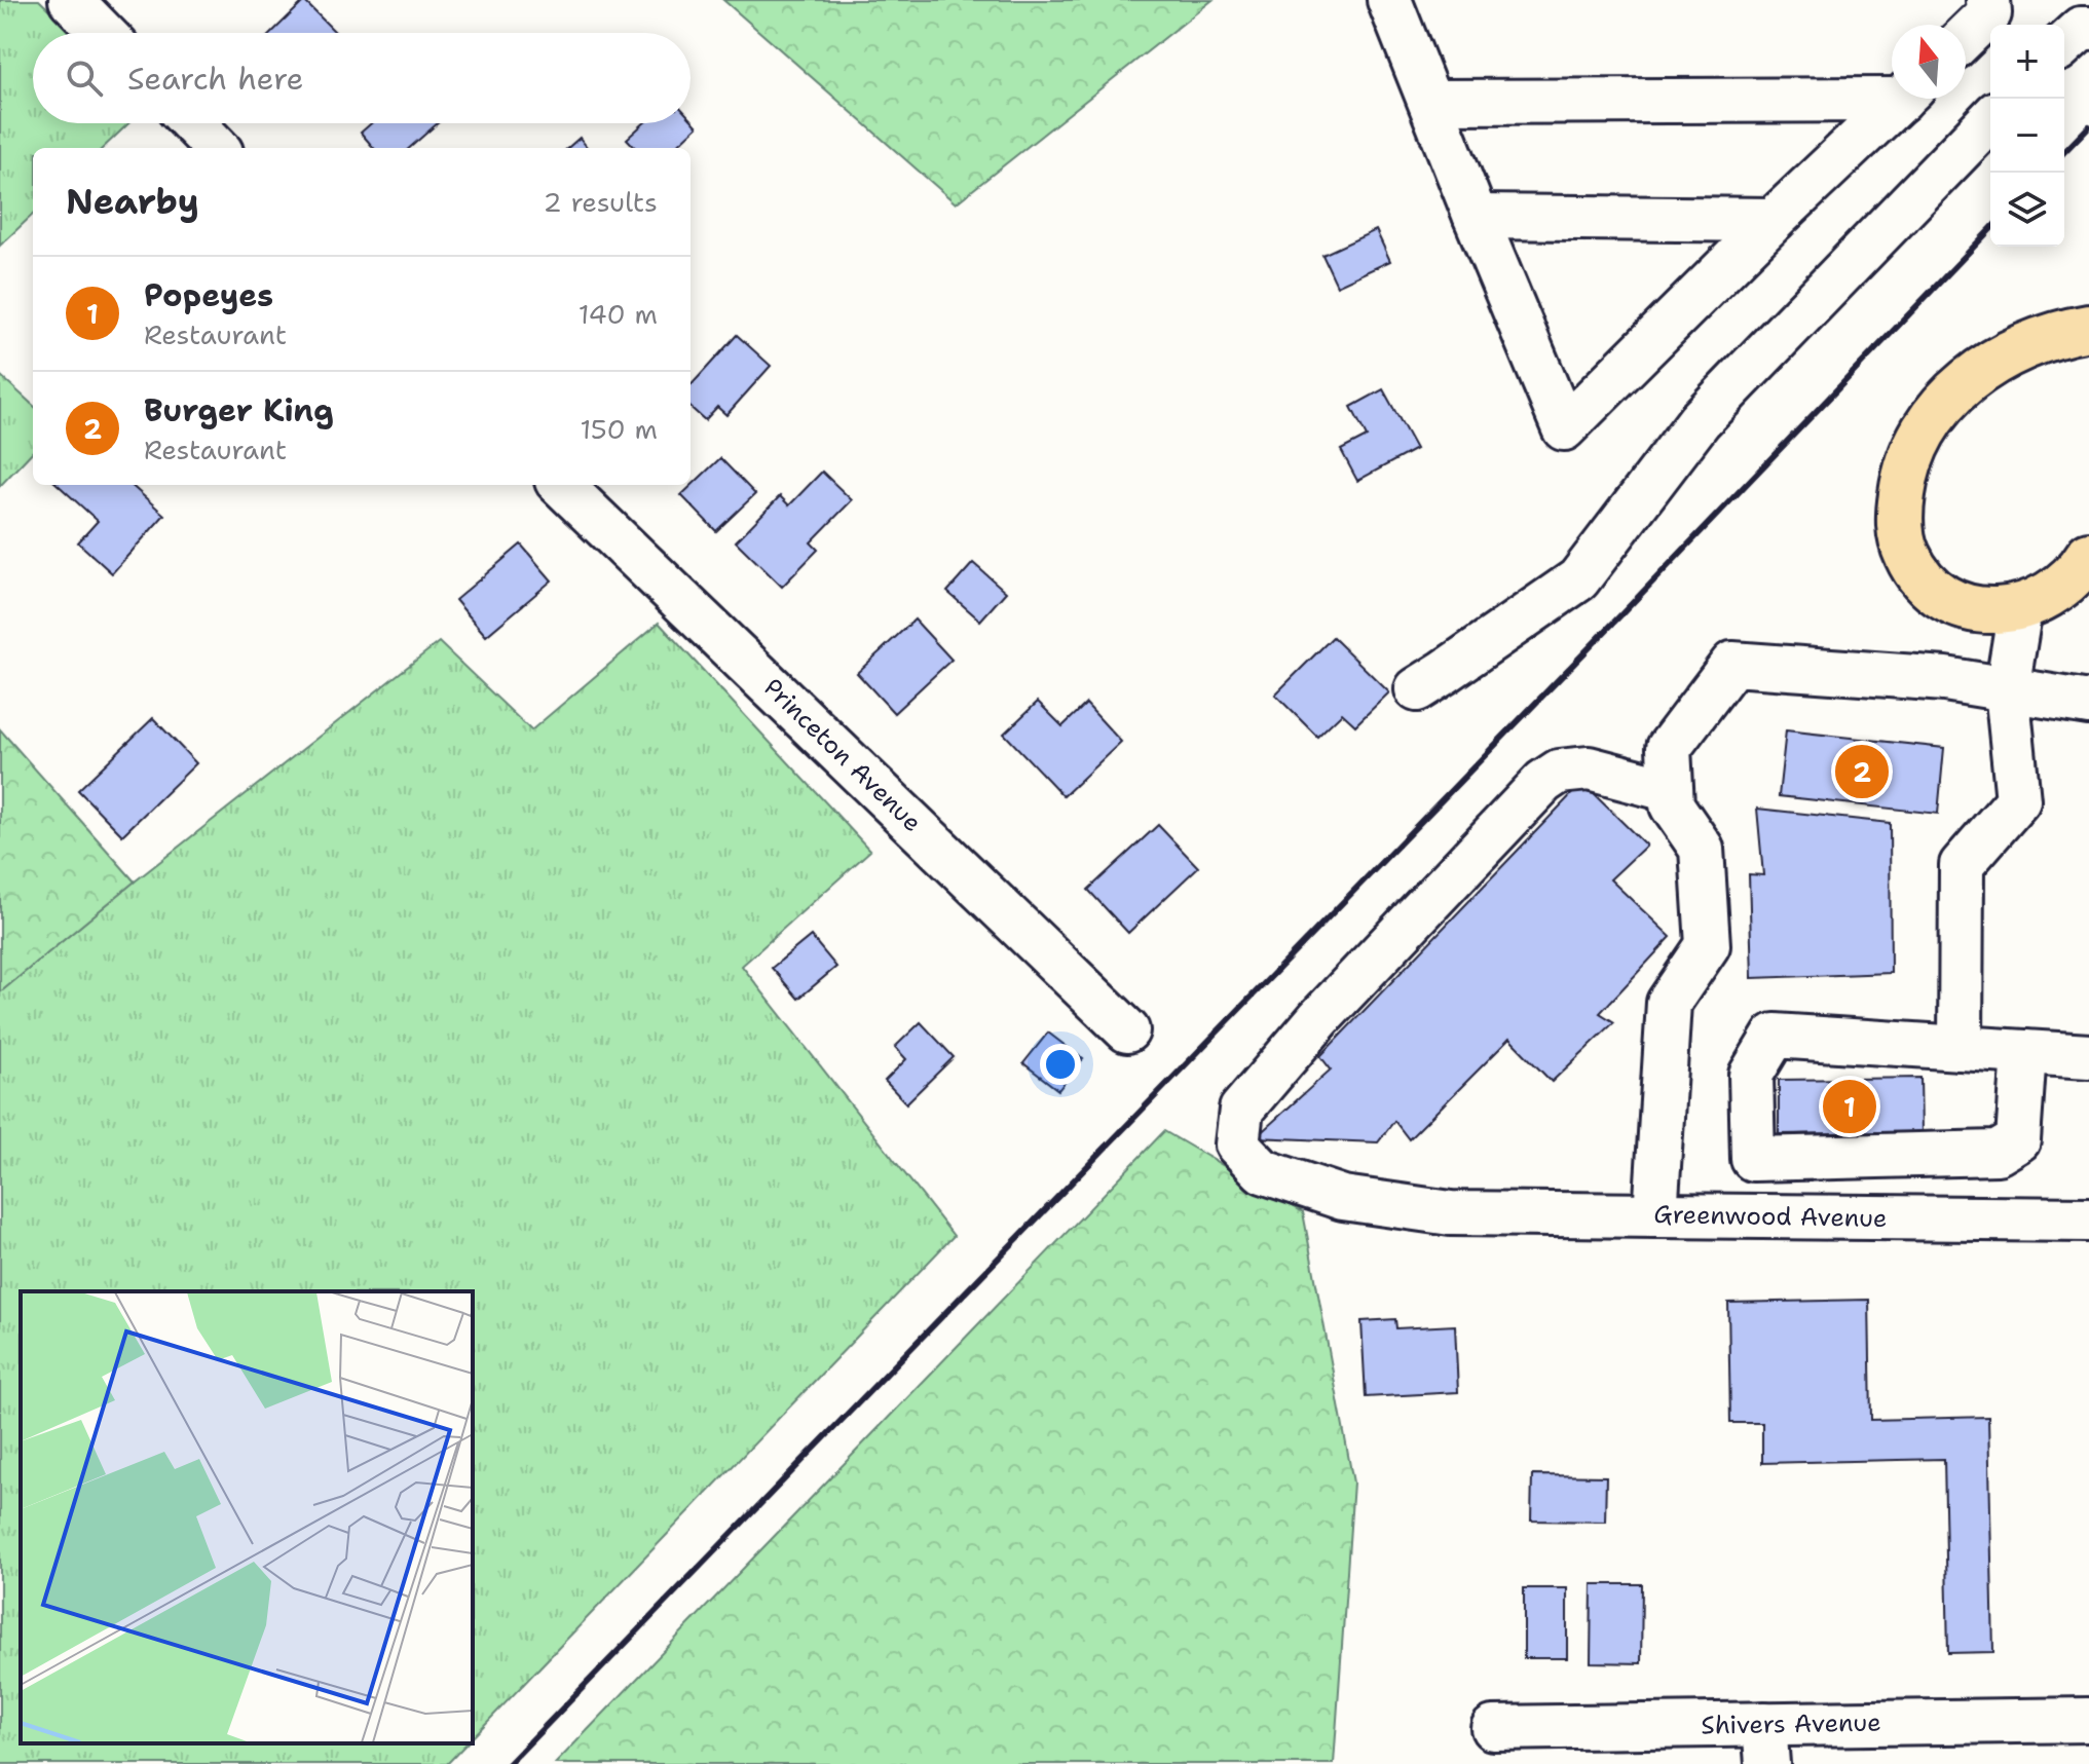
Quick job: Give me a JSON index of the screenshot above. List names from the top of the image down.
{
  "streets": {
    "street": ["Princeton Avenue", "Greenwood Avenue", "Shivers Avenue"]
  },
  "north": "top",
  "page": {
    "map_buttons": ["+", "−"],
    "search": "Search here",
    "heading": ["Nearby", "2 results"],
    "list": [
      {
        "mark": "1",
        "name": "Popeyes",
        "note": "Restaurant",
        "value": "140 m"
      },
      {
        "mark": "2",
        "name": "Burger King",
        "note": "Restaurant",
        "value": "150 m"
      }
    ],
    "pins": ["2", "1"]
  }
}
